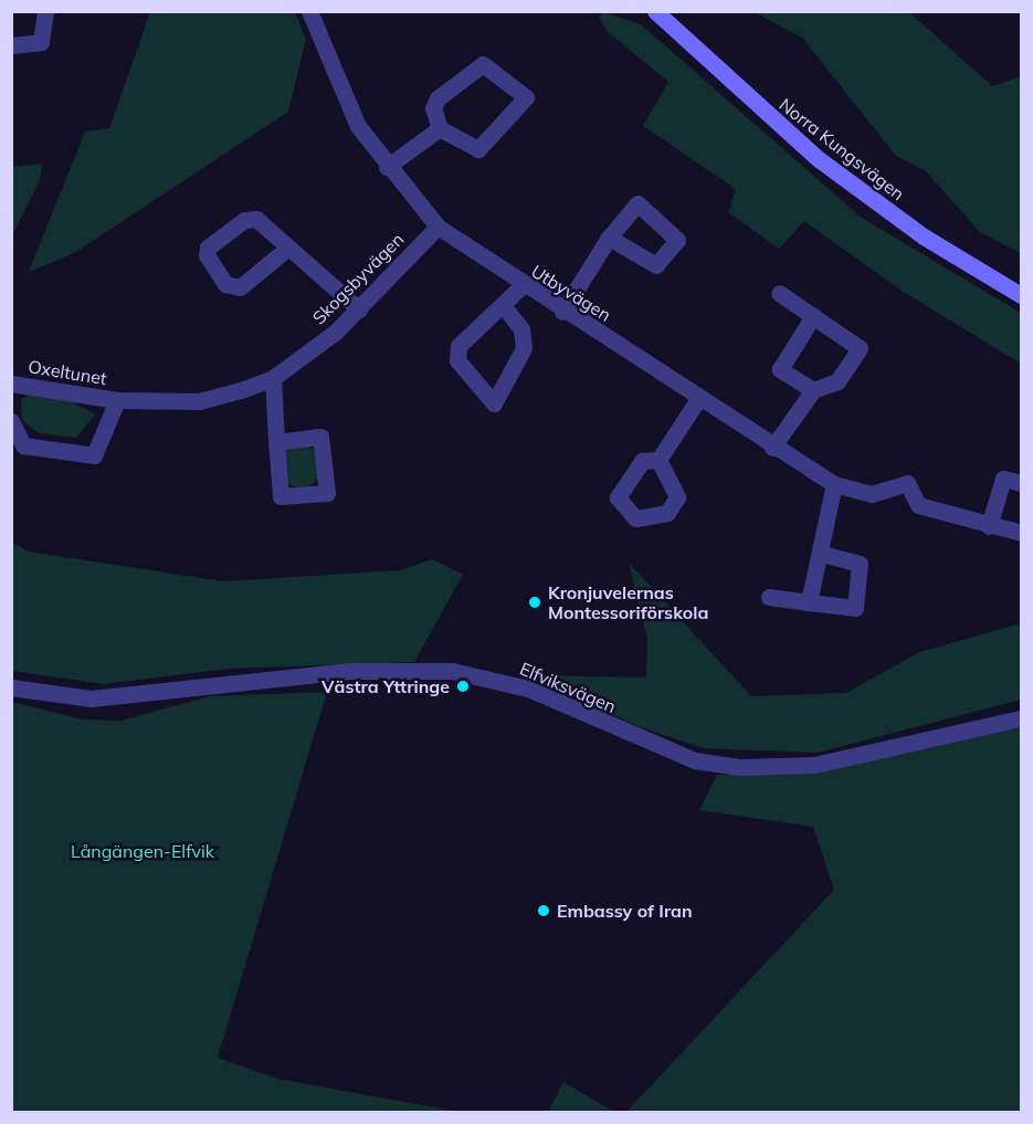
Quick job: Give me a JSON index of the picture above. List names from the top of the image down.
{
  "streets": {
    "main road": ["Norra Kungsvägen"],
    "street": [
      "Skogsbyvägen",
      "Utbyvägen",
      "Oxeltunet",
      "Elfviksvägen"
    ]
  },
  "crossings": [
    ["Skogsbyvägen", "Utbyvägen"],
    ["Skogsbyvägen", "Oxeltunet"]
  ],
  "parks": ["Långängen-Elfvik"],
  "places": ["Kronjuvelernas Montessoriförskola", "Västra Yttringe", "Embassy of Iran"]
}
